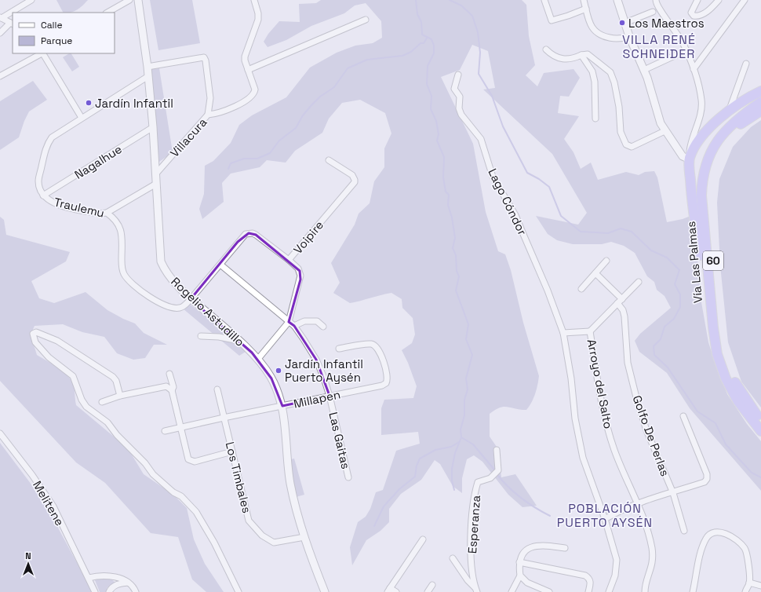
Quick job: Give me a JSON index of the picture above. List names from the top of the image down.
{
  "streets": {
    "highway": ["60", "Vía Las Palmas"],
    "street": [
      "Villacura",
      "Nagalhue",
      "Lago Cóndor",
      "Traulemu",
      "Voipire",
      "Rogelio Astudillo",
      "Arroyo del Salto",
      "Millapen",
      "Golfo De Perlas",
      "Las Gaitas",
      "Los Timbales",
      "Melitene",
      "Esperanza"
    ]
  },
  "crossings": [
    ["Villacura", "Rogelio Astudillo"],
    ["Nagalhue", "Traulemu"],
    ["Nagalhue", "Rogelio Astudillo"],
    ["Traulemu", "Voipire"],
    ["Traulemu", "Rogelio Astudillo"],
    ["Voipire", "Rogelio Astudillo"],
    ["Voipire", "Las Gaitas"],
    ["Rogelio Astudillo", "Millapen"],
    ["Rogelio Astudillo", "Los Timbales"],
    ["Arroyo del Salto", "Golfo De Perlas"],
    ["Millapen", "Las Gaitas"],
    ["Millapen", "Los Timbales"]
  ],
  "districts": ["VILLA RENÉ SCHNEIDER", "POBLACIÓN PUERTO AYSÉN"],
  "places": ["Los Maestros", "Jardín Infantil", "Jardín Infantil Puerto Aysén"],
  "legend": ["Calle", "Parque"],
  "north": "top"
}
